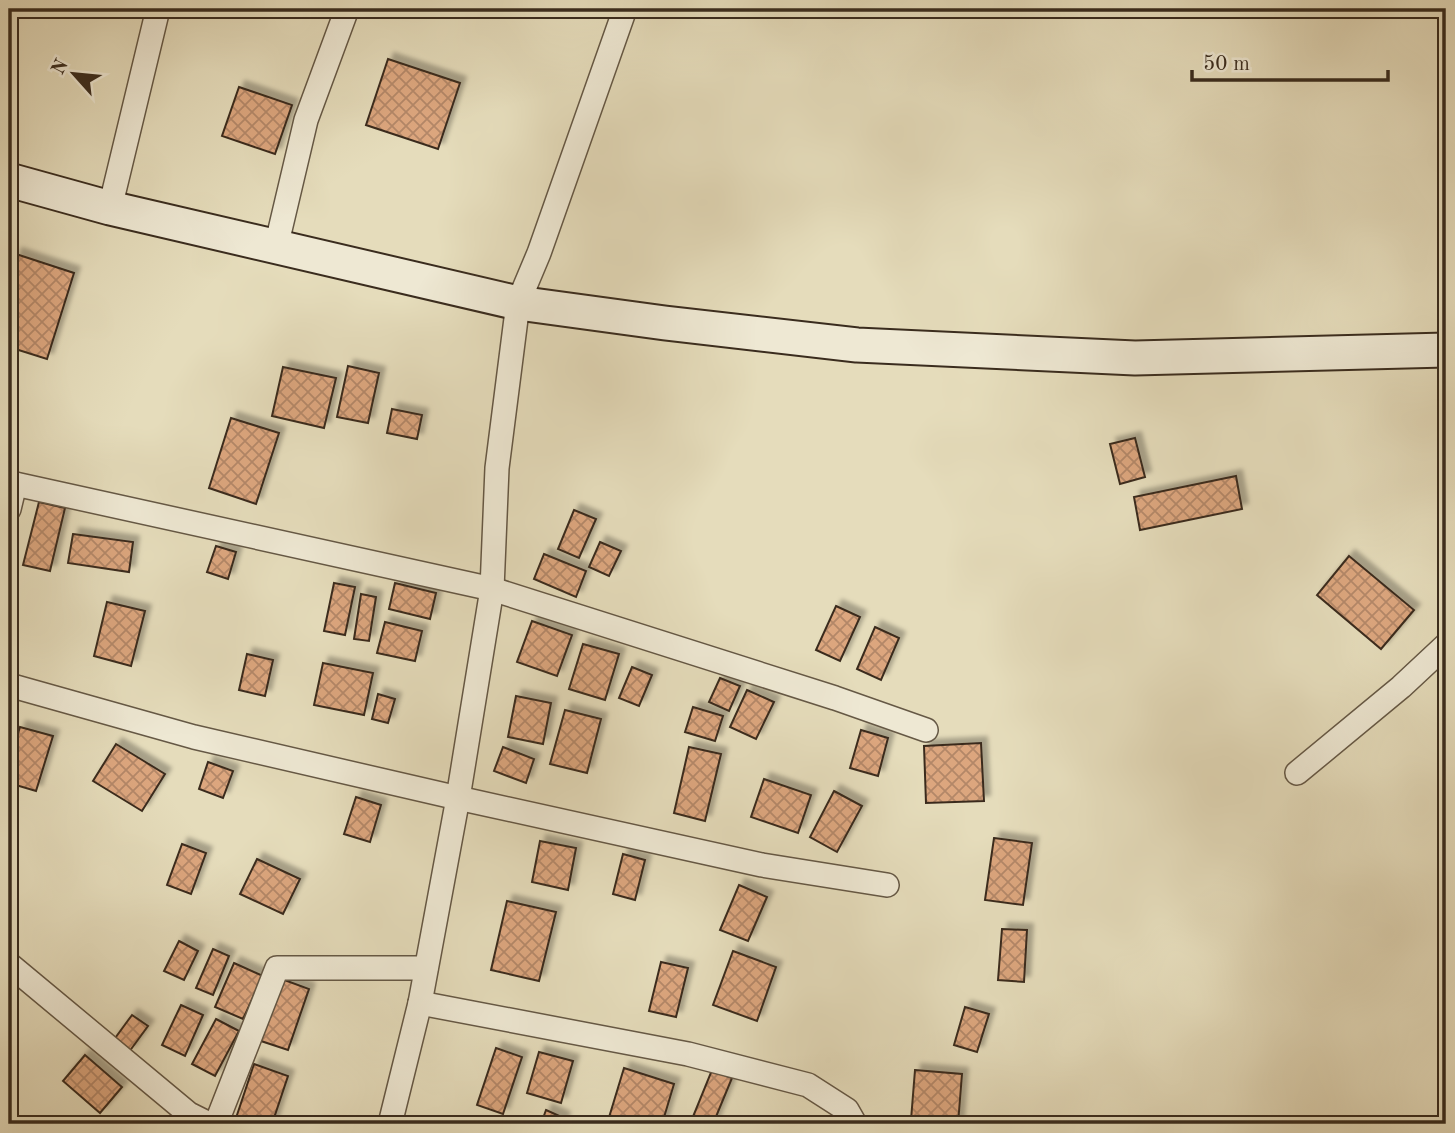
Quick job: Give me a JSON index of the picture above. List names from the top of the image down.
{
  "scale_bar": "50 m",
  "north": "top left"
}
